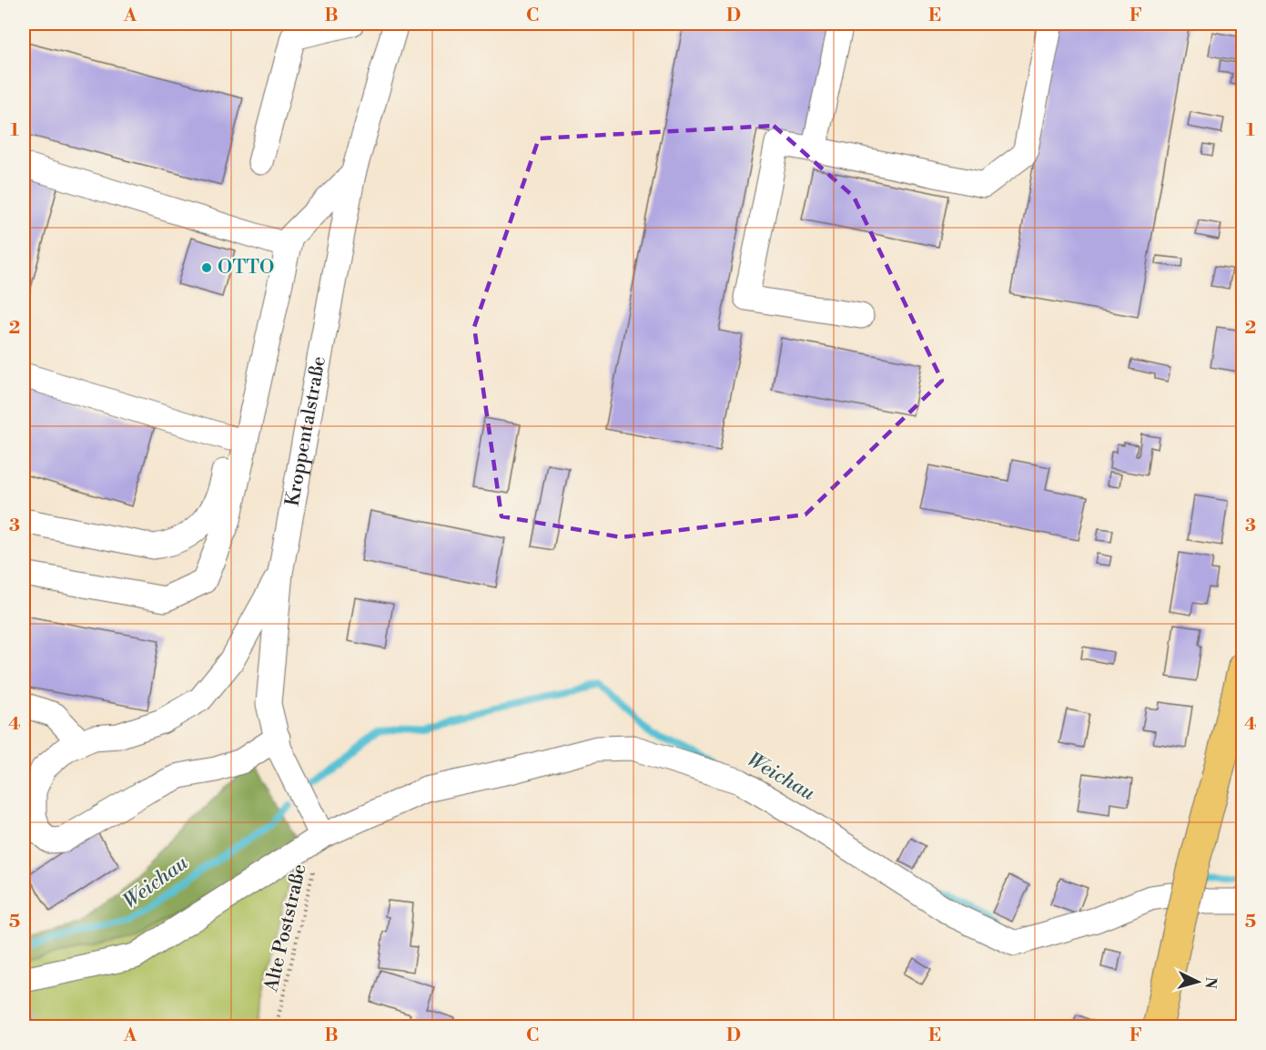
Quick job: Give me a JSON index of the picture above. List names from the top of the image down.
{
  "streets": {
    "street": ["Kroppentalstraße"],
    "path": ["Alte Poststraße"]
  },
  "crossings": [
    ["Kroppentalstraße", "Alte Poststraße"]
  ],
  "water": ["Weichau"],
  "places": ["OTTO"],
  "north": "right",
  "grid": {
    "columns": [
      "A",
      "B",
      "C",
      "D",
      "E",
      "F"
    ],
    "rows": [
      "1",
      "2",
      "3",
      "4",
      "5"
    ]
  }
}
